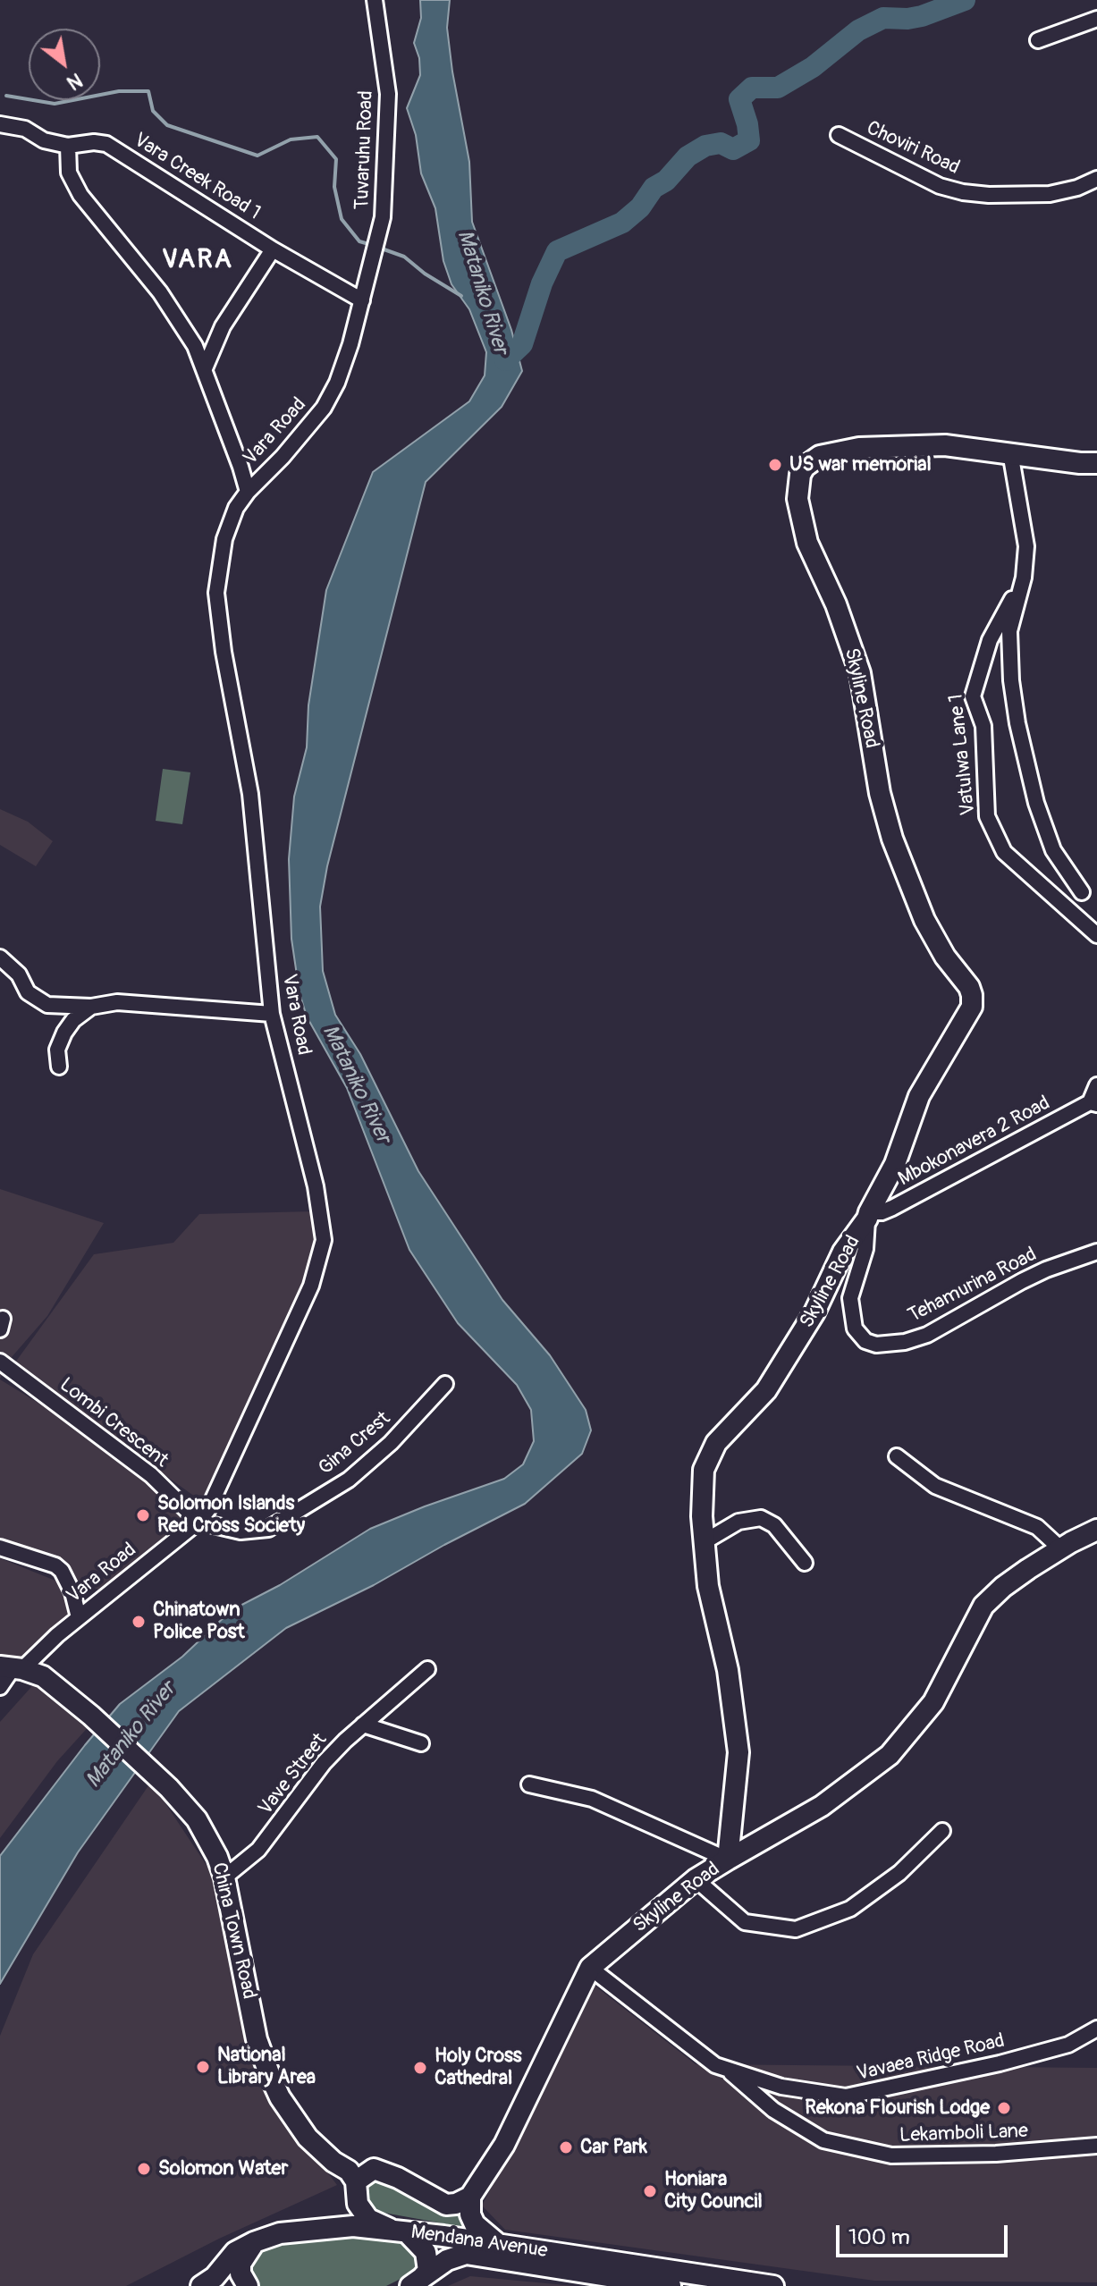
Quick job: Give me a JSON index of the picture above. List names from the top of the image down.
{
  "streets": {
    "street": [
      "Choviri Road",
      "Tuvaruhu Road",
      "Vara Creek Road 1",
      "Vara Road",
      "Skyline Road",
      "Vatulwa Lane 1",
      "Mbokonavera 2 Road",
      "Tehamurina Road",
      "Lombi Crescent",
      "Gina Crest",
      "Vave Street",
      "China Town Road",
      "Vavaea Ridge Road",
      "Lekamboli Lane",
      "Mendana Avenue"
    ]
  },
  "crossings": [
    ["Tuvaruhu Road", "Vara Creek Road 1"],
    ["Tuvaruhu Road", "Vara Road"],
    ["Vara Creek Road 1", "Vara Road"],
    ["Vara Road", "Lombi Crescent"],
    ["Vara Road", "Gina Crest"],
    ["Vara Road", "China Town Road"],
    ["Skyline Road", "Mbokonavera 2 Road"],
    ["Skyline Road", "Tehamurina Road"],
    ["Skyline Road", "Vavaea Ridge Road"],
    ["Mbokonavera 2 Road", "Tehamurina Road"],
    ["Lombi Crescent", "Gina Crest"],
    ["Vave Street", "China Town Road"],
    ["Vavaea Ridge Road", "Lekamboli Lane"]
  ],
  "districts": ["VARA"],
  "water": ["Mataniko River"],
  "places": [
    "US war memorial",
    "Solomon Islands Red Cross Society",
    "Chinatown Police Post",
    "National Library Area",
    "Holy Cross Cathedral",
    "Rekona Flourish Lodge",
    "Car Park",
    "Solomon Water",
    "Honiara City Council"
  ],
  "scale_bar": "100 m",
  "north": "bottom right"
}
